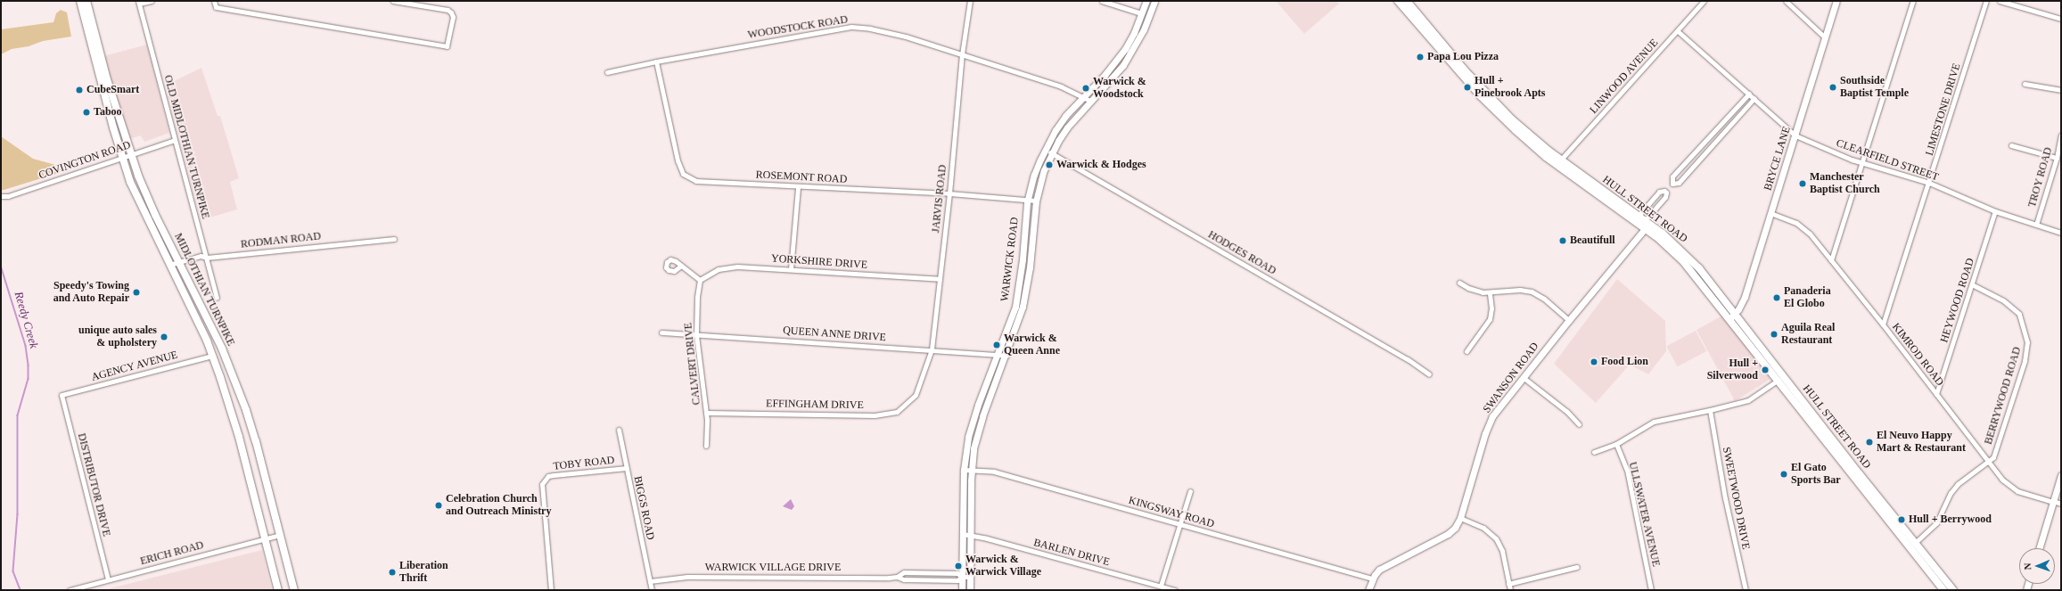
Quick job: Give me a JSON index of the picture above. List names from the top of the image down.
{
  "streets": {
    "main road": [
      "BRYCE LANE",
      "HULL STREET ROAD",
      "WARWICK ROAD",
      "MIDLOTHIAN TURNPIKE",
      "SWANSON ROAD"
    ],
    "street": [
      "WOODSTOCK ROAD",
      "LINWOOD AVENUE",
      "LIMESTONE DRIVE",
      "OLD MIDLOTHIAN TURNPIKE",
      "COVINGTON ROAD",
      "CLEARFIELD STREET",
      "ROSEMONT ROAD",
      "TROY ROAD",
      "JARVIS ROAD",
      "RODMAN ROAD",
      "HODGES ROAD",
      "YORKSHIRE DRIVE",
      "HEYWOOD ROAD",
      "QUEEN ANNE DRIVE",
      "KIMROD ROAD",
      "CALVERT DRIVE",
      "AGENCY AVENUE",
      "BERRYWOOD ROAD",
      "EFFINGHAM DRIVE",
      "TOBY ROAD",
      "DISTRIBUTOR DRIVE",
      "SWEETWOOD DRIVE",
      "BIGGS ROAD",
      "KINGSWAY ROAD",
      "ULLSWATER AVENUE",
      "BARLEN DRIVE",
      "ERICH ROAD",
      "WARWICK VILLAGE DRIVE"
    ]
  },
  "crossings": [
    ["WOODSTOCK ROAD", "ROSEMONT ROAD"],
    ["WOODSTOCK ROAD", "JARVIS ROAD"],
    ["WOODSTOCK ROAD", "WARWICK ROAD"],
    ["LINWOOD AVENUE", "CLEARFIELD STREET"],
    ["LINWOOD AVENUE", "HULL STREET ROAD"],
    ["LIMESTONE DRIVE", "CLEARFIELD STREET"],
    ["LIMESTONE DRIVE", "KIMROD ROAD"],
    ["OLD MIDLOTHIAN TURNPIKE", "COVINGTON ROAD"],
    ["OLD MIDLOTHIAN TURNPIKE", "RODMAN ROAD"],
    ["BRYCE LANE", "CLEARFIELD STREET"],
    ["BRYCE LANE", "HULL STREET ROAD"],
    ["BRYCE LANE", "KIMROD ROAD"],
    ["COVINGTON ROAD", "MIDLOTHIAN TURNPIKE"],
    ["CLEARFIELD STREET", "TROY ROAD"],
    ["CLEARFIELD STREET", "HEYWOOD ROAD"],
    ["ROSEMONT ROAD", "JARVIS ROAD"],
    ["ROSEMONT ROAD", "WARWICK ROAD"],
    ["JARVIS ROAD", "YORKSHIRE DRIVE"],
    ["JARVIS ROAD", "QUEEN ANNE DRIVE"],
    ["JARVIS ROAD", "EFFINGHAM DRIVE"],
    ["HULL STREET ROAD", "SWANSON ROAD"],
    ["HULL STREET ROAD", "BERRYWOOD ROAD"],
    ["RODMAN ROAD", "MIDLOTHIAN TURNPIKE"],
    ["HODGES ROAD", "WARWICK ROAD"],
    ["WARWICK ROAD", "QUEEN ANNE DRIVE"],
    ["WARWICK ROAD", "KINGSWAY ROAD"],
    ["WARWICK ROAD", "BARLEN DRIVE"],
    ["WARWICK ROAD", "WARWICK VILLAGE DRIVE"],
    ["YORKSHIRE DRIVE", "CALVERT DRIVE"],
    ["MIDLOTHIAN TURNPIKE", "AGENCY AVENUE"],
    ["MIDLOTHIAN TURNPIKE", "ERICH ROAD"],
    ["HEYWOOD ROAD", "KIMROD ROAD"],
    ["HEYWOOD ROAD", "BERRYWOOD ROAD"],
    ["QUEEN ANNE DRIVE", "CALVERT DRIVE"],
    ["KIMROD ROAD", "BERRYWOOD ROAD"],
    ["CALVERT DRIVE", "EFFINGHAM DRIVE"],
    ["AGENCY AVENUE", "DISTRIBUTOR DRIVE"],
    ["SWANSON ROAD", "KINGSWAY ROAD"],
    ["TOBY ROAD", "BIGGS ROAD"],
    ["DISTRIBUTOR DRIVE", "ERICH ROAD"],
    ["BIGGS ROAD", "WARWICK VILLAGE DRIVE"]
  ],
  "water": ["Reedy Creek"],
  "places": [
    "Papa Lou Pizza",
    "Hull + Pinebrook Apts",
    "Southside Baptist Temple",
    "Warwick & Woodstock",
    "CubeSmart",
    "Taboo",
    "Warwick & Hodges",
    "Manchester Baptist Church",
    "Beautifull",
    "Speedy's Towing and Auto Repair",
    "Panaderia El Globo",
    "Aguila Real Restaurant",
    "unique auto sales & upholstery",
    "Warwick & Queen Anne",
    "Food Lion",
    "Hull + Silverwood",
    "El Neuvo Happy Mart & Restaurant",
    "El Gato Sports Bar",
    "Celebration Church and Outreach Ministry",
    "Hull + Berrywood",
    "Warwick & Warwick Village",
    "Liberation Thrift"
  ],
  "north": "left"
}
